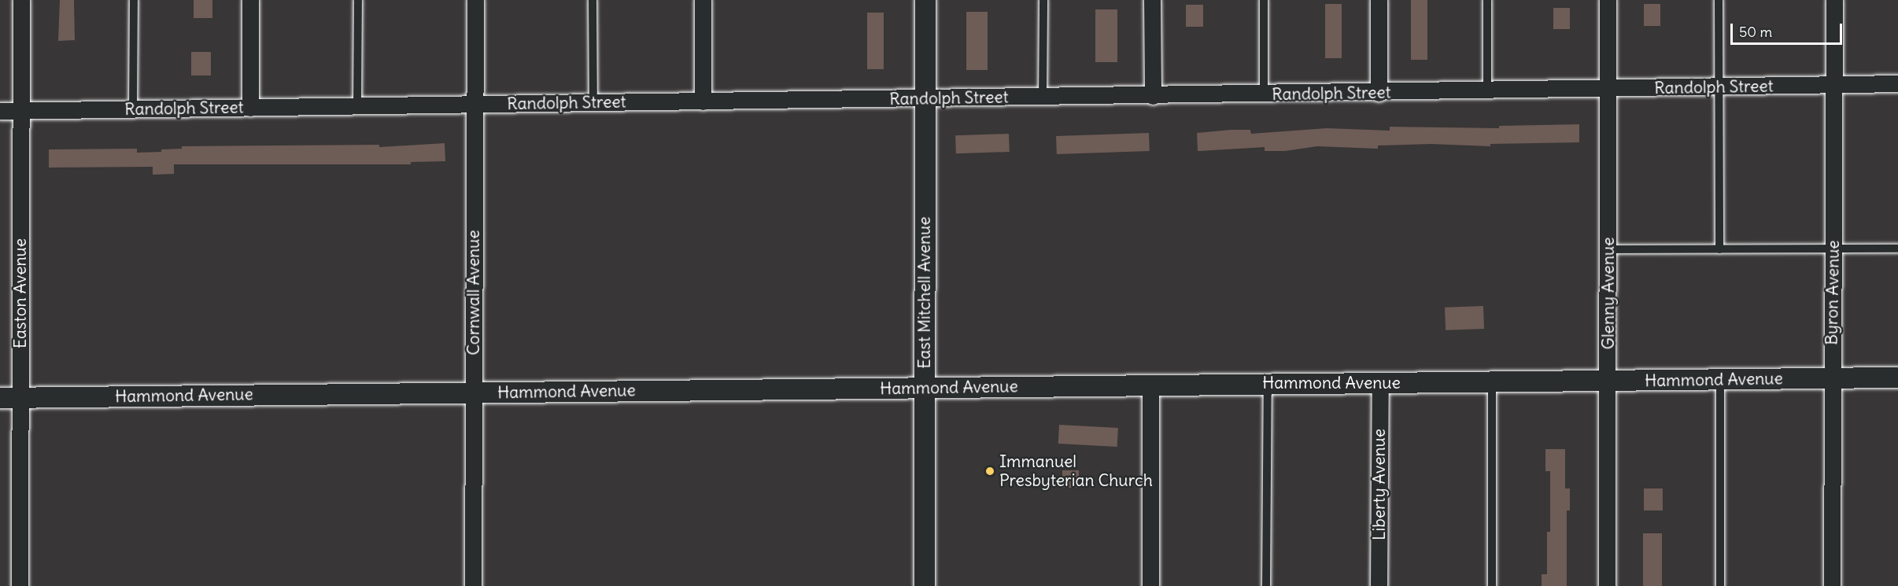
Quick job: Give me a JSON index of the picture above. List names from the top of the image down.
{
  "streets": {
    "street": [
      "Randolph Street",
      "Cornwall Avenue",
      "East Mitchell Avenue",
      "Byron Avenue",
      "Easton Avenue",
      "Glenny Avenue",
      "Hammond Avenue",
      "Liberty Avenue"
    ]
  },
  "crossings": [
    ["Randolph Street", "Cornwall Avenue"],
    ["Randolph Street", "East Mitchell Avenue"],
    ["Randolph Street", "Byron Avenue"],
    ["Randolph Street", "Easton Avenue"],
    ["Randolph Street", "Glenny Avenue"],
    ["Cornwall Avenue", "Hammond Avenue"],
    ["East Mitchell Avenue", "Hammond Avenue"],
    ["Byron Avenue", "Hammond Avenue"],
    ["Easton Avenue", "Hammond Avenue"],
    ["Glenny Avenue", "Hammond Avenue"],
    ["Hammond Avenue", "Liberty Avenue"]
  ],
  "places": ["Immanuel Presbyterian Church"],
  "scale_bar": "50 m"
}
